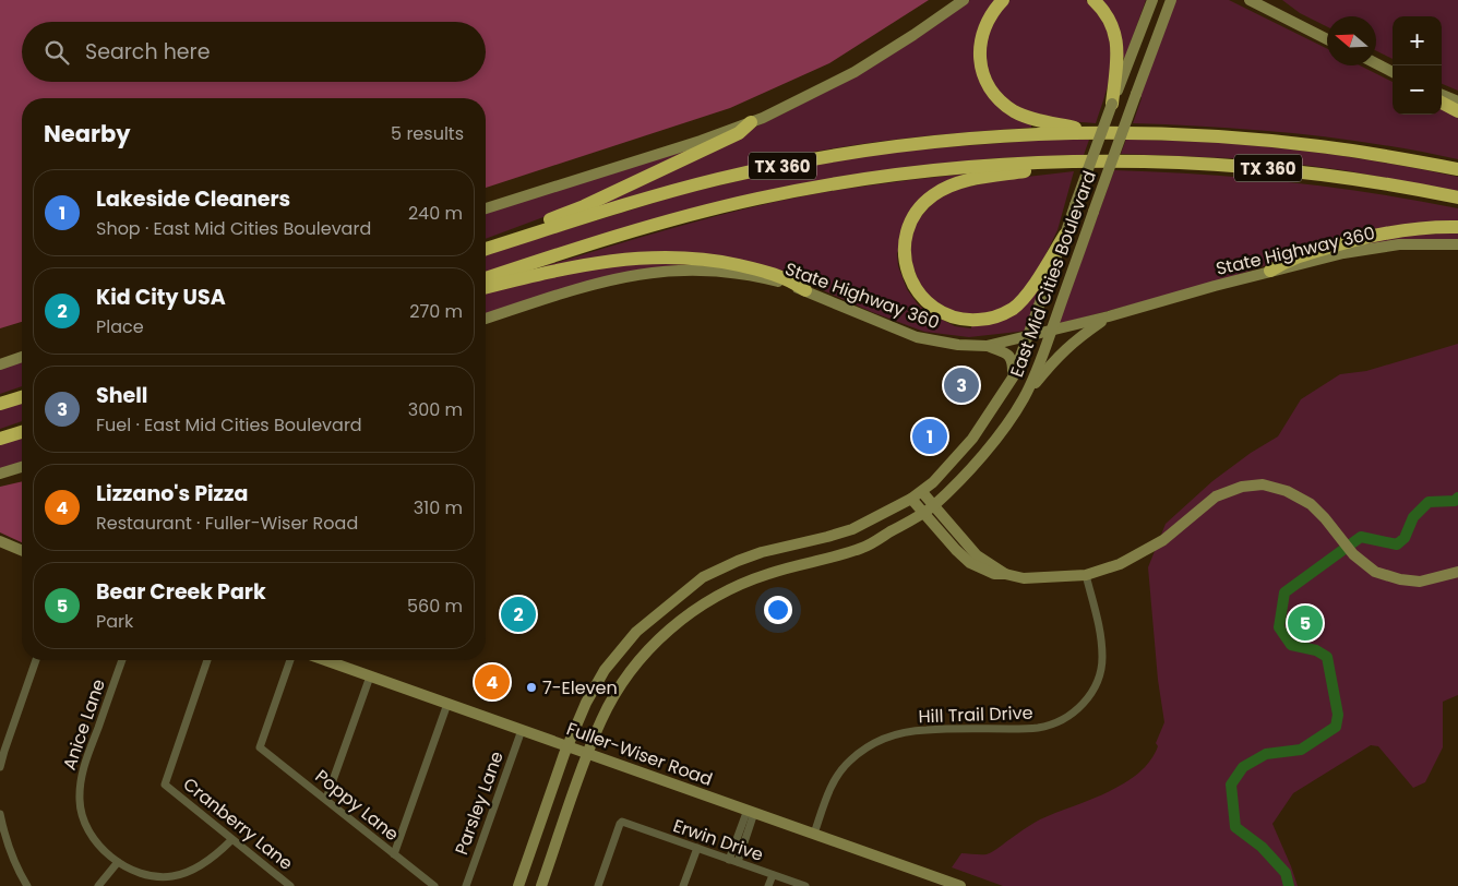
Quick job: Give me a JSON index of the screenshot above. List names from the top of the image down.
{
  "streets": {
    "highway": ["TX 360"],
    "main road": ["State Highway 360", "East Mid Cities Boulevard", "Fuller-Wiser Road"],
    "street": [
      "Hill Trail Drive",
      "Anice Lane",
      "Parsley Lane",
      "Poppy Lane",
      "Cranberry Lane",
      "Erwin Drive"
    ]
  },
  "crossings": [
    ["State Highway 360", "East Mid Cities Boulevard"],
    ["East Mid Cities Boulevard", "Fuller-Wiser Road"],
    ["Hill Trail Drive", "Fuller-Wiser Road"],
    ["Anice Lane", "Cranberry Lane"],
    ["Fuller-Wiser Road", "Parsley Lane"]
  ],
  "places": ["7-Eleven"],
  "north": "left",
  "page": {
    "map_buttons": ["+", "−"],
    "search": "Search here",
    "heading": ["Nearby", "5 results"],
    "list": [
      {
        "mark": "1",
        "name": "Lakeside Cleaners",
        "note": "Shop · East Mid Cities Boulevard",
        "value": "240 m"
      },
      {
        "mark": "2",
        "name": "Kid City USA",
        "note": "Place",
        "value": "270 m"
      },
      {
        "mark": "3",
        "name": "Shell",
        "note": "Fuel · East Mid Cities Boulevard",
        "value": "300 m"
      },
      {
        "mark": "4",
        "name": "Lizzano's Pizza",
        "note": "Restaurant · Fuller-Wiser Road",
        "value": "310 m"
      },
      {
        "mark": "5",
        "name": "Bear Creek Park",
        "note": "Park",
        "value": "560 m"
      }
    ],
    "pins": [
      "3",
      "1",
      "2",
      "5",
      "4"
    ]
  }
}
